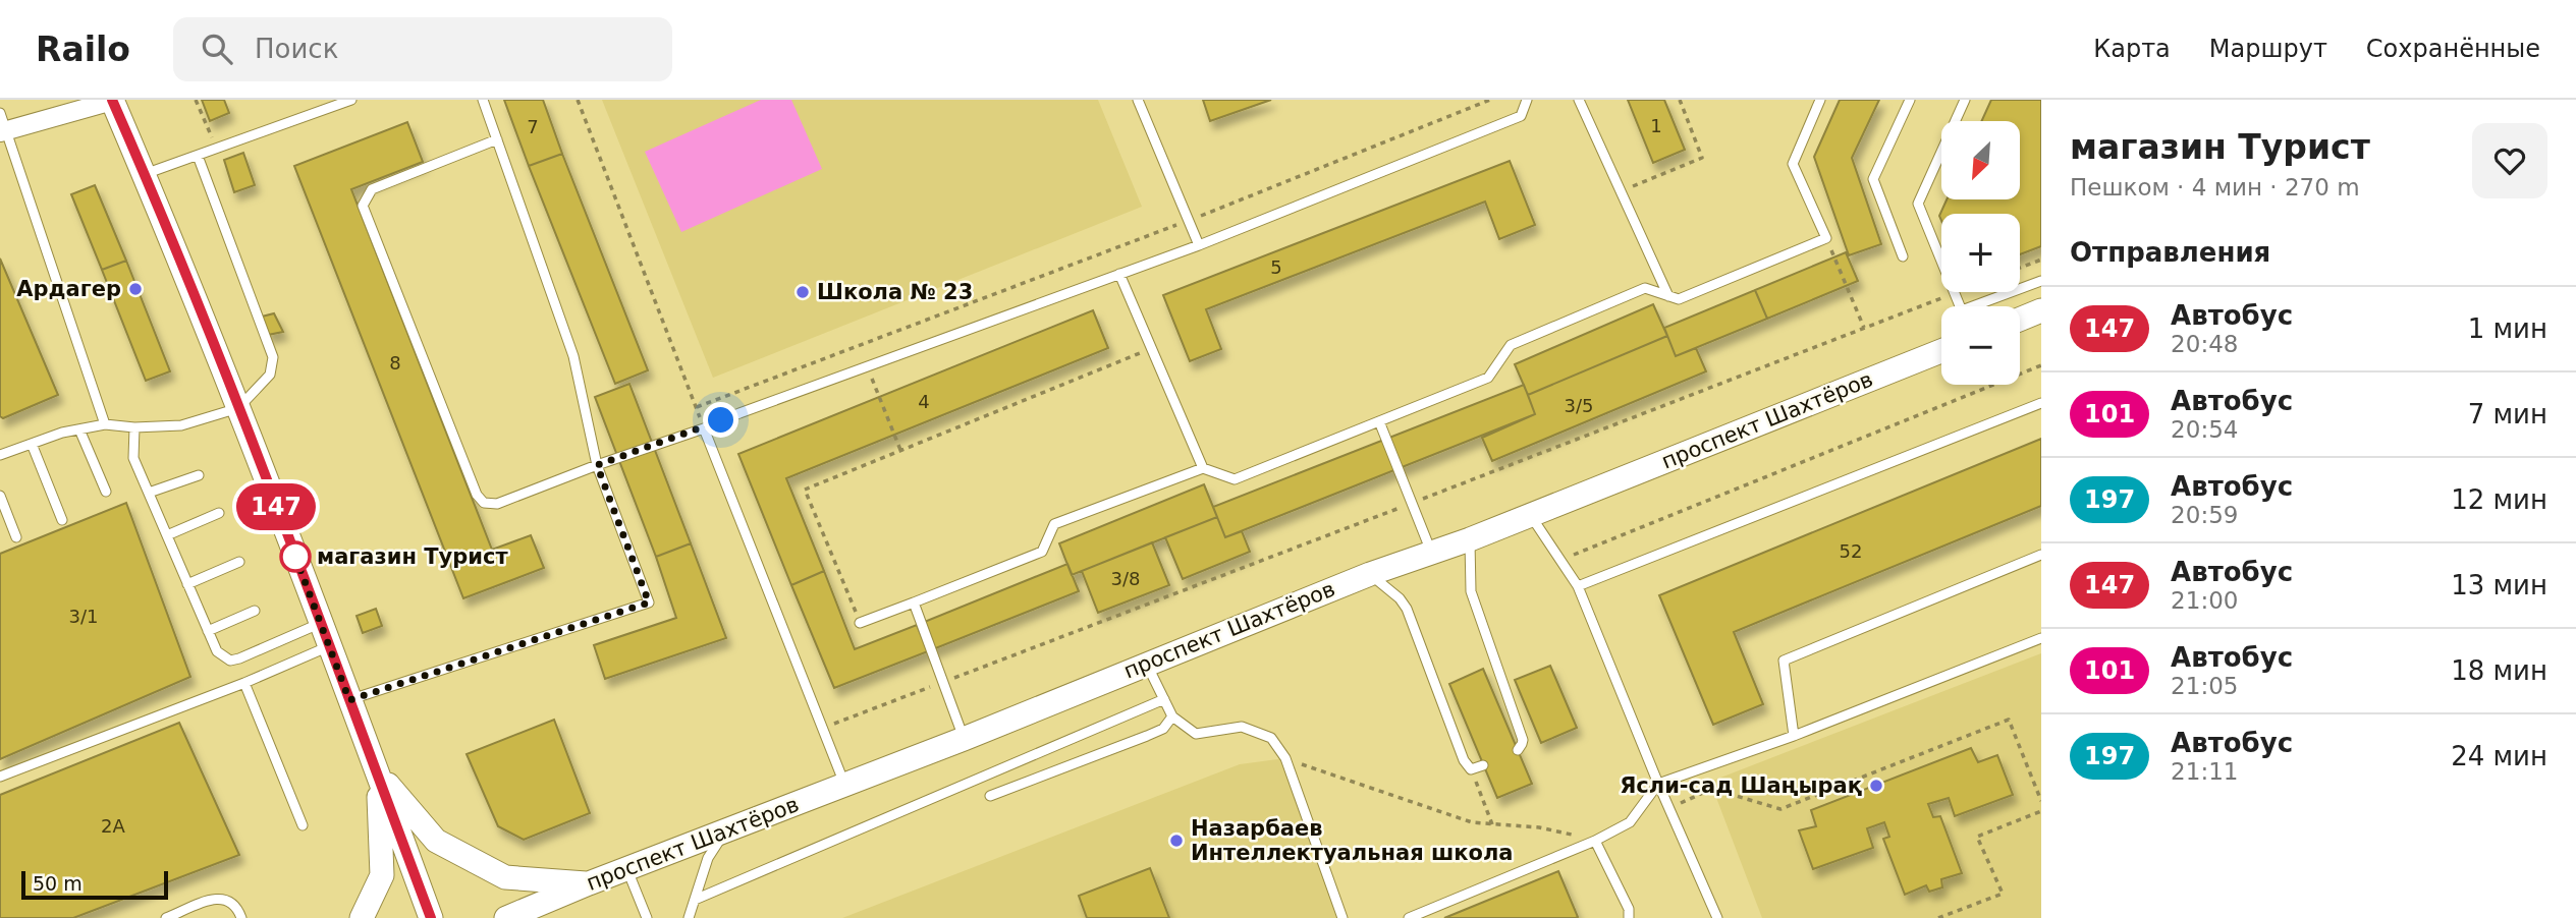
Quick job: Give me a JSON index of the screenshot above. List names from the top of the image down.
{
  "streets": {
    "street": ["проспект Шахтёров"]
  },
  "places": [
    "Ардагер",
    "Школа № 23",
    "магазин Турист",
    "Ясли-сад Шаңырақ",
    "Назарбаев Интеллектуальная школа"
  ],
  "lines": ["bus line 147"],
  "house_numbers": [
    "1",
    "7",
    "5",
    "8",
    "4",
    "3/5",
    "52",
    "3/8",
    "3/1",
    "2А"
  ],
  "scale_bar": "50 m",
  "north": "bottom left",
  "page": {
    "header": "Railo",
    "search": "Поиск",
    "nav": ["Карта", "Маршрут", "Сохранённые"],
    "on_map": "147",
    "heading": [
      ["магазин Турист", "Пешком · 4 мин · 270 m"],
      "Отправления"
    ],
    "map_buttons": ["+", "−"],
    "list": [
      {
        "mark": "147",
        "name": "Автобус",
        "note": "20:48",
        "value": "1 мин"
      },
      {
        "mark": "101",
        "name": "Автобус",
        "note": "20:54",
        "value": "7 мин"
      },
      {
        "mark": "197",
        "name": "Автобус",
        "note": "20:59",
        "value": "12 мин"
      },
      {
        "mark": "147",
        "name": "Автобус",
        "note": "21:00",
        "value": "13 мин"
      },
      {
        "mark": "101",
        "name": "Автобус",
        "note": "21:05",
        "value": "18 мин"
      },
      {
        "mark": "197",
        "name": "Автобус",
        "note": "21:11",
        "value": "24 мин"
      }
    ],
    "scale": "50 m"
  }
}
